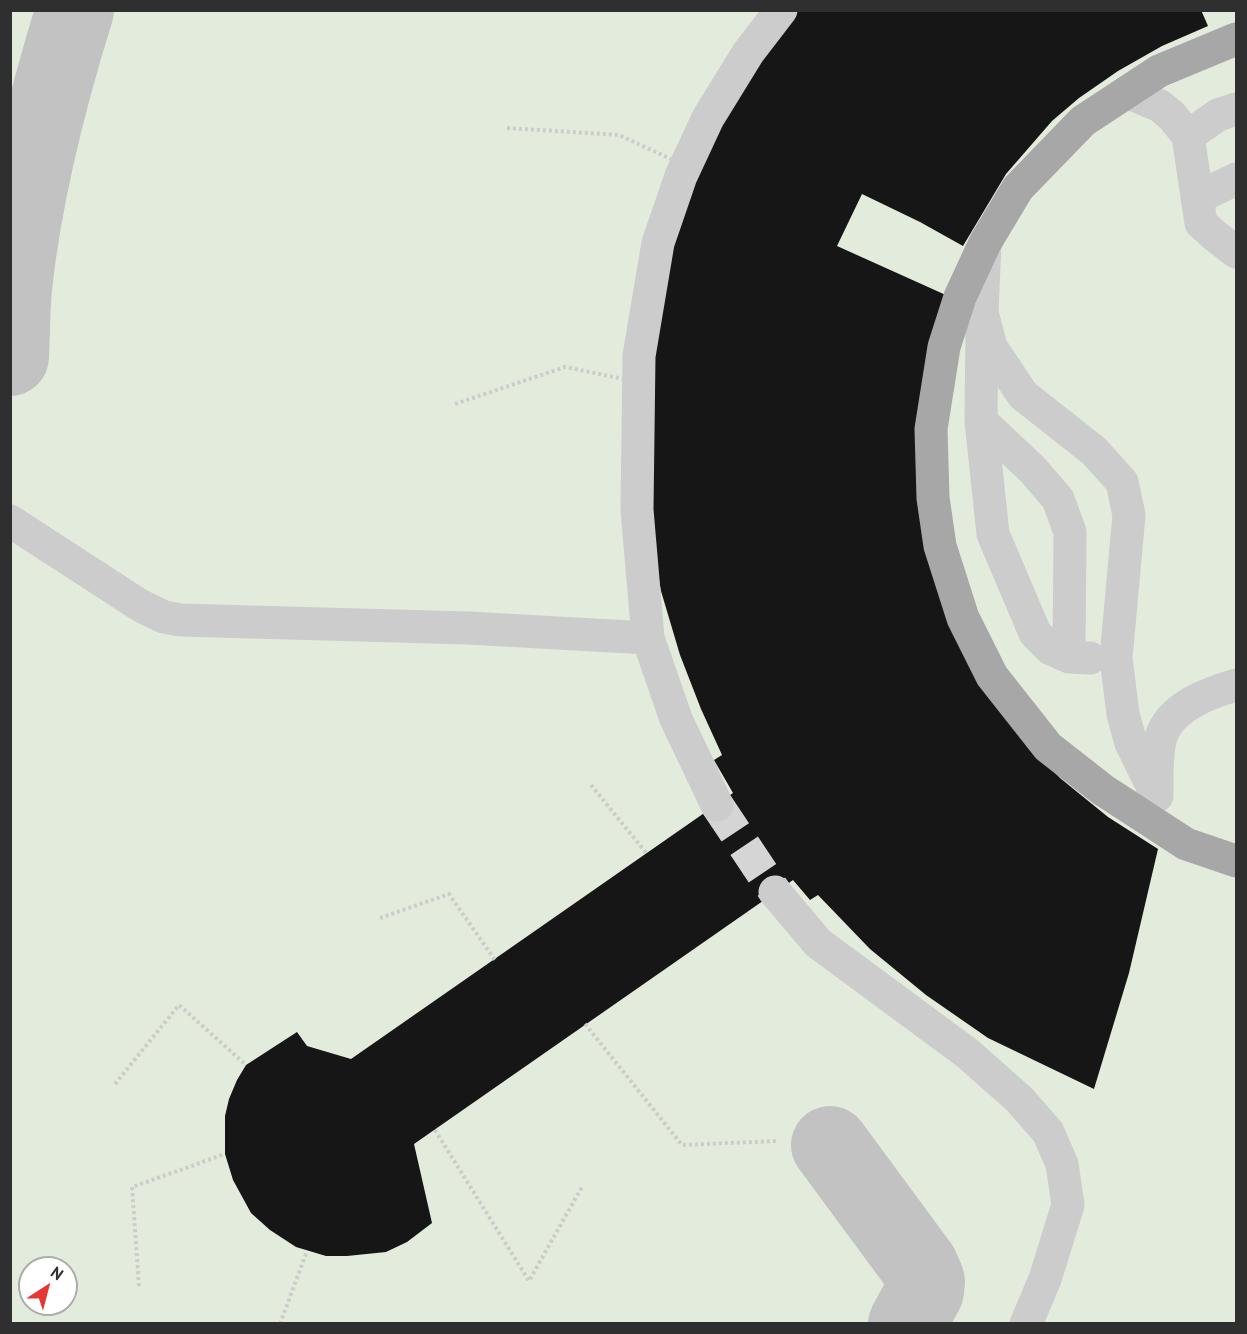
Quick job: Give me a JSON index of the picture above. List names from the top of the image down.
{
  "north": "top right"
}
